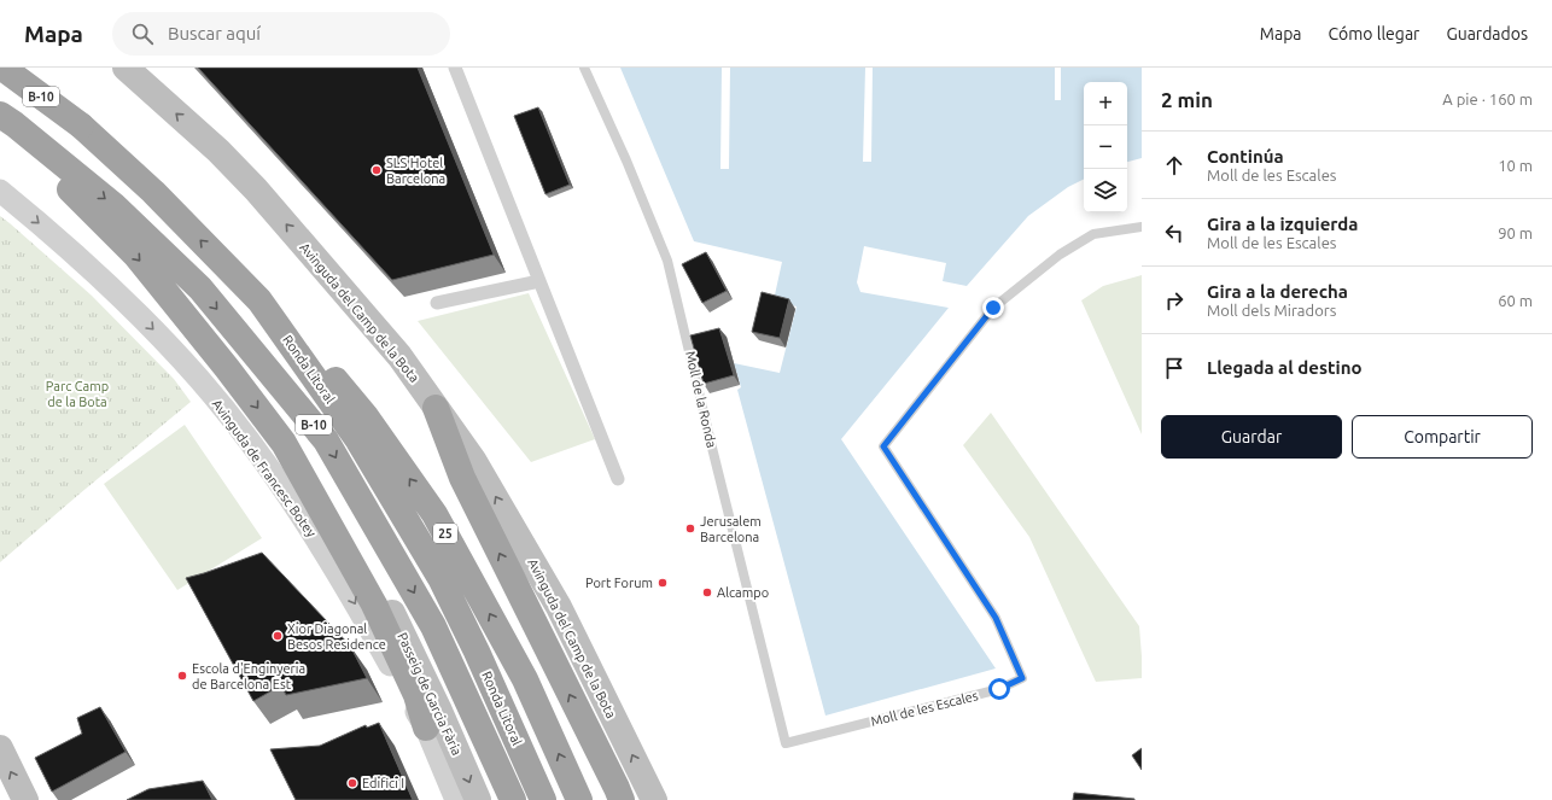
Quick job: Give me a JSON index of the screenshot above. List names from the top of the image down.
{
  "streets": {
    "highway": ["B-10", "Ronda Litoral", "25"],
    "main road": ["Avinguda del Camp de la Bota", "Passeig de Garcia Fària"],
    "street": ["Avinguda de Francesc Botey"],
    "lane": ["Moll de la Ronda", "Moll de les Escales"]
  },
  "crossings": [
    ["Ronda Litoral", "25"],
    ["Moll de la Ronda", "Moll de les Escales"]
  ],
  "one_way": ["Avinguda del Camp de la Bota", "Avinguda de Francesc Botey", "Passeig de Garcia Fària"],
  "parks": ["Parc Camp de la Bota"],
  "places": [
    "SLS Hotel Barcelona",
    "Jerusalem Barcelona",
    "Port Forum",
    "Alcampo",
    "Xior Diagonal Besos Residence",
    "Escola d'Enginyeria de Barcelona Est",
    "Edifici I"
  ],
  "page": {
    "header": "Mapa",
    "search": "Buscar aquí",
    "nav": ["Mapa", "Cómo llegar", "Guardados"],
    "heading": ["2 min", "A pie · 160 m"],
    "map_buttons": ["+", "−"],
    "list": [
      ["Continúa", "Moll de les Escales", "10 m"],
      ["Gira a la izquierda", "Moll de les Escales", "90 m"],
      ["Gira a la derecha", "Moll dels Miradors", "60 m"],
      "Llegada al destino"
    ],
    "buttons": ["Guardar", "Compartir"]
  }
}
